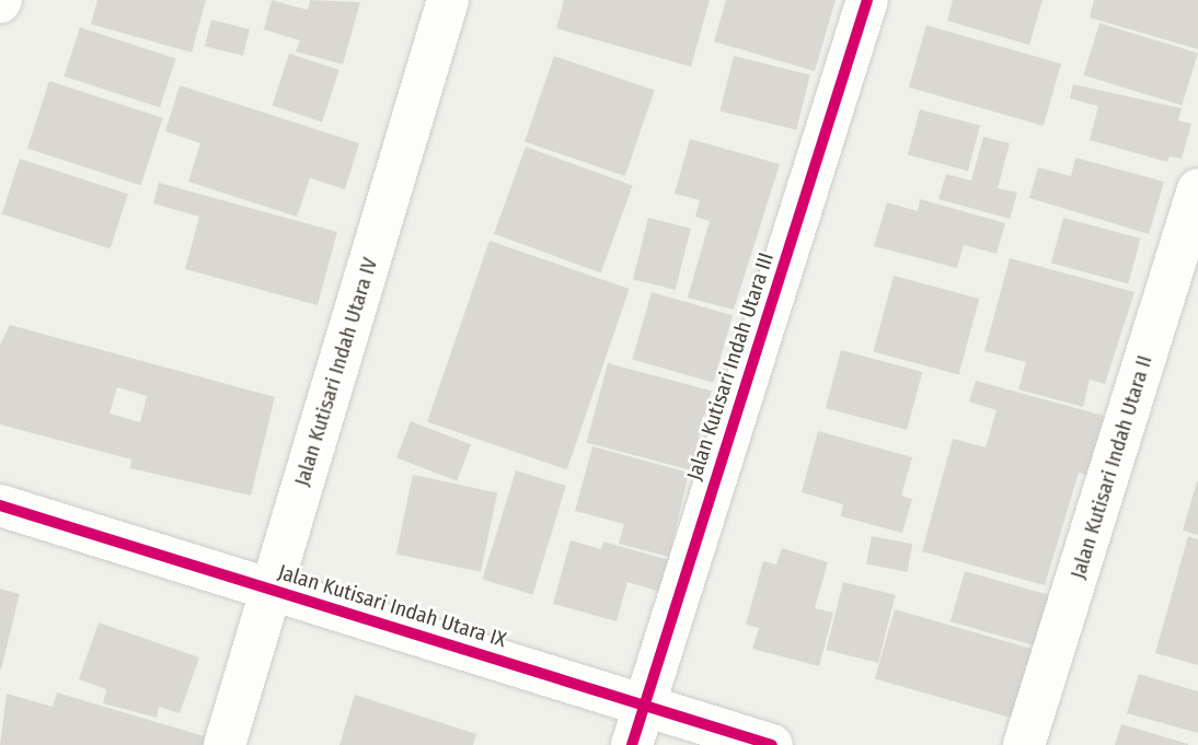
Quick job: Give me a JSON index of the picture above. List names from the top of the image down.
{
  "streets": {
    "street": [
      "Jalan Kutisari Indah Utara III",
      "Jalan Kutisari Indah Utara IV",
      "Jalan Kutisari Indah Utara II",
      "Jalan Kutisari Indah Utara IX"
    ]
  },
  "crossings": [
    ["Jalan Kutisari Indah Utara III", "Jalan Kutisari Indah Utara IX"],
    ["Jalan Kutisari Indah Utara IV", "Jalan Kutisari Indah Utara IX"]
  ]
}
